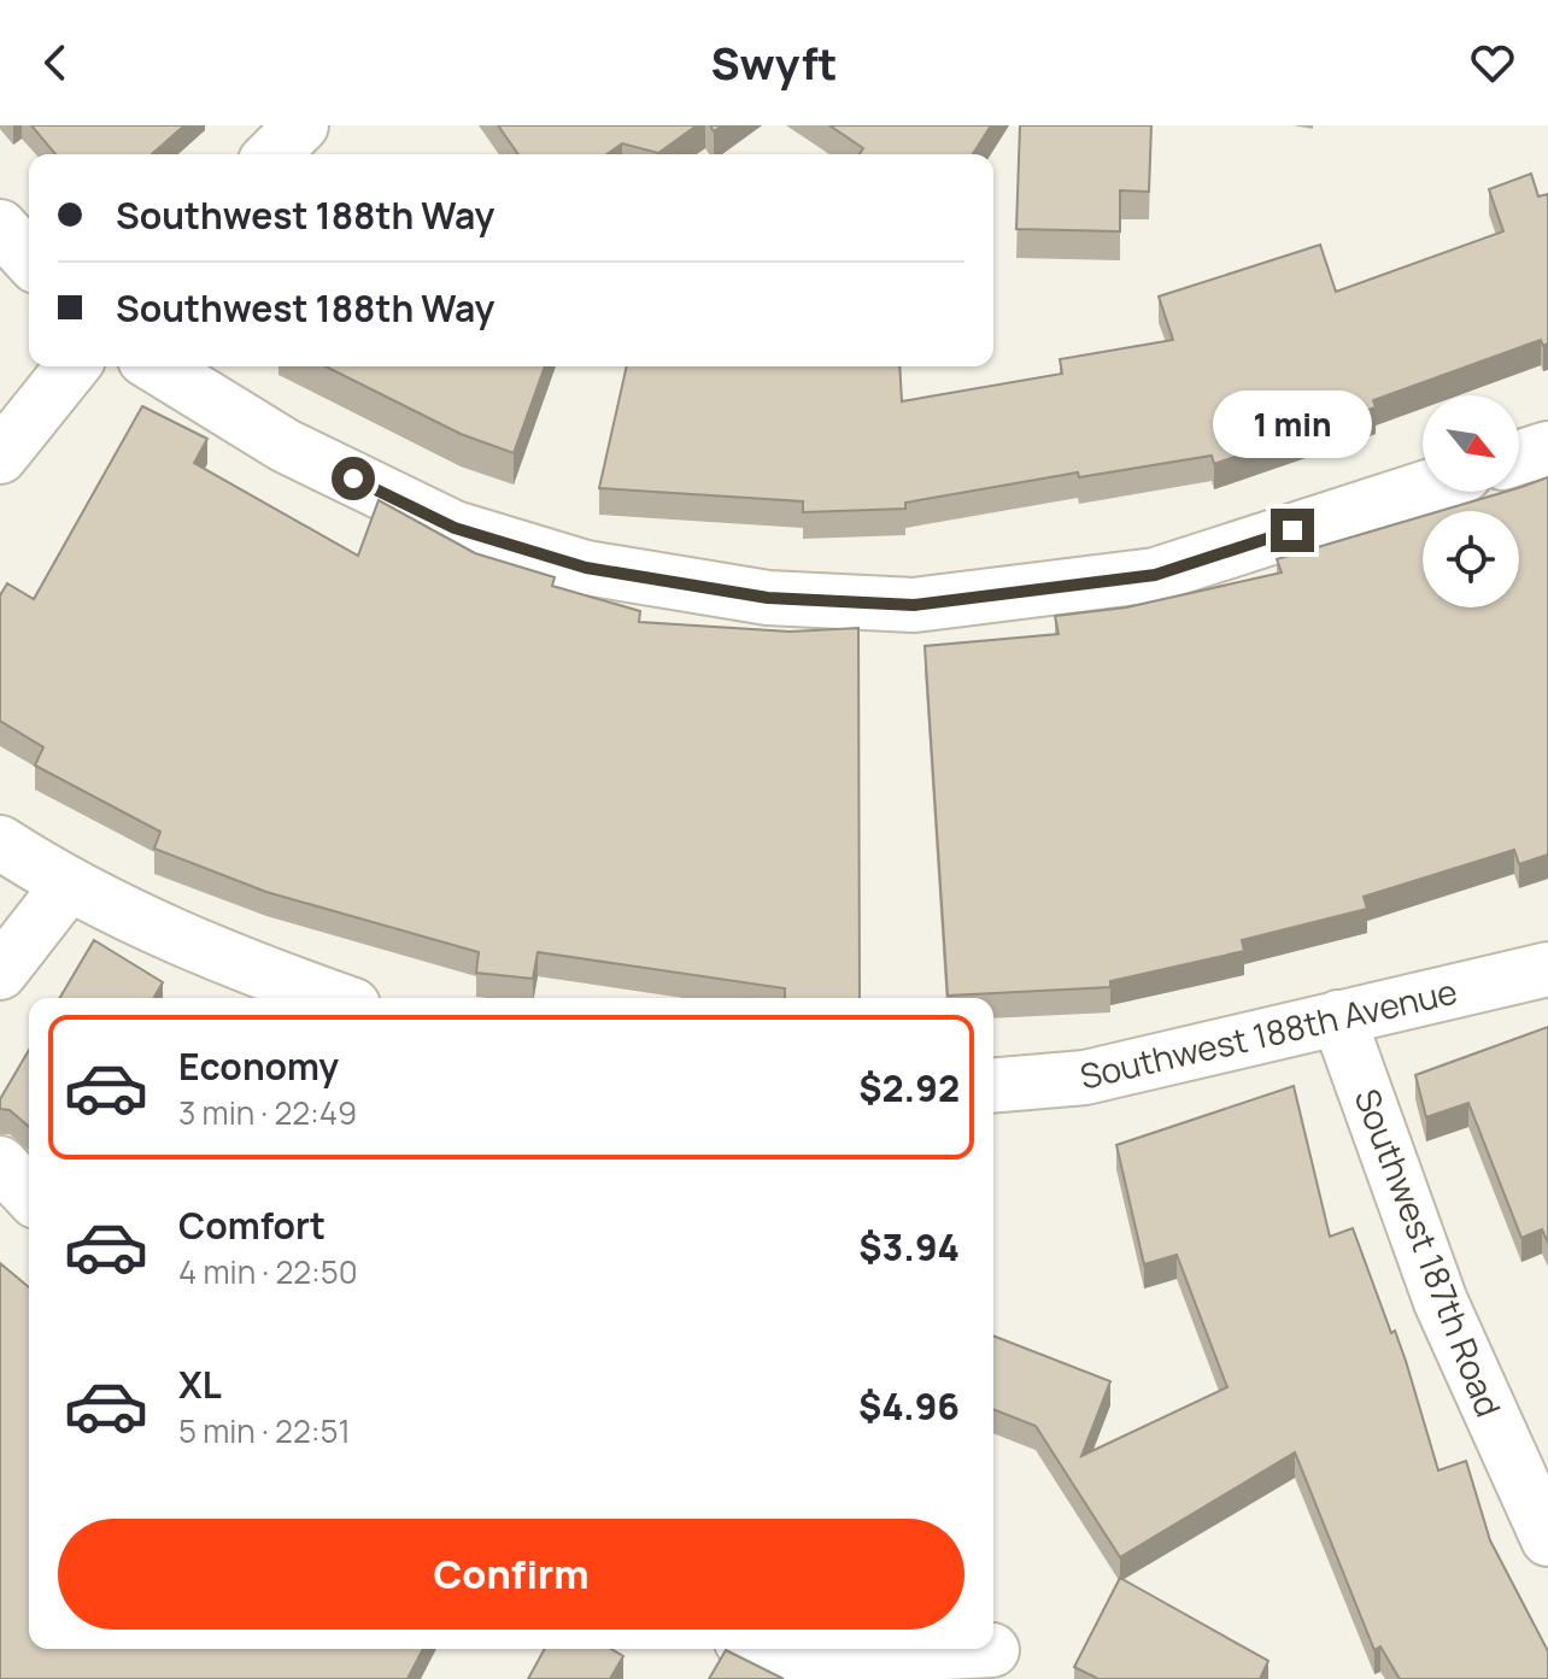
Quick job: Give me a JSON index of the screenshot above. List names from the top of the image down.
{
  "streets": {
    "street": ["Southwest 188th Avenue", "Southwest 187th Road"]
  },
  "crossings": [
    ["Southwest 188th Avenue", "Southwest 187th Road"]
  ],
  "north": "bottom right",
  "page": {
    "header": "Swyft",
    "banner": ["Southwest 188th Way", "Southwest 188th Way"],
    "bubble": "1 min",
    "list": [
      {
        "name": "Economy",
        "note": "3 min · 22:49",
        "value": "$2.92"
      },
      {
        "name": "Comfort",
        "note": "4 min · 22:50",
        "value": "$3.94"
      },
      {
        "name": "XL",
        "note": "5 min · 22:51",
        "value": "$4.96"
      }
    ],
    "buttons": "Confirm"
  }
}
